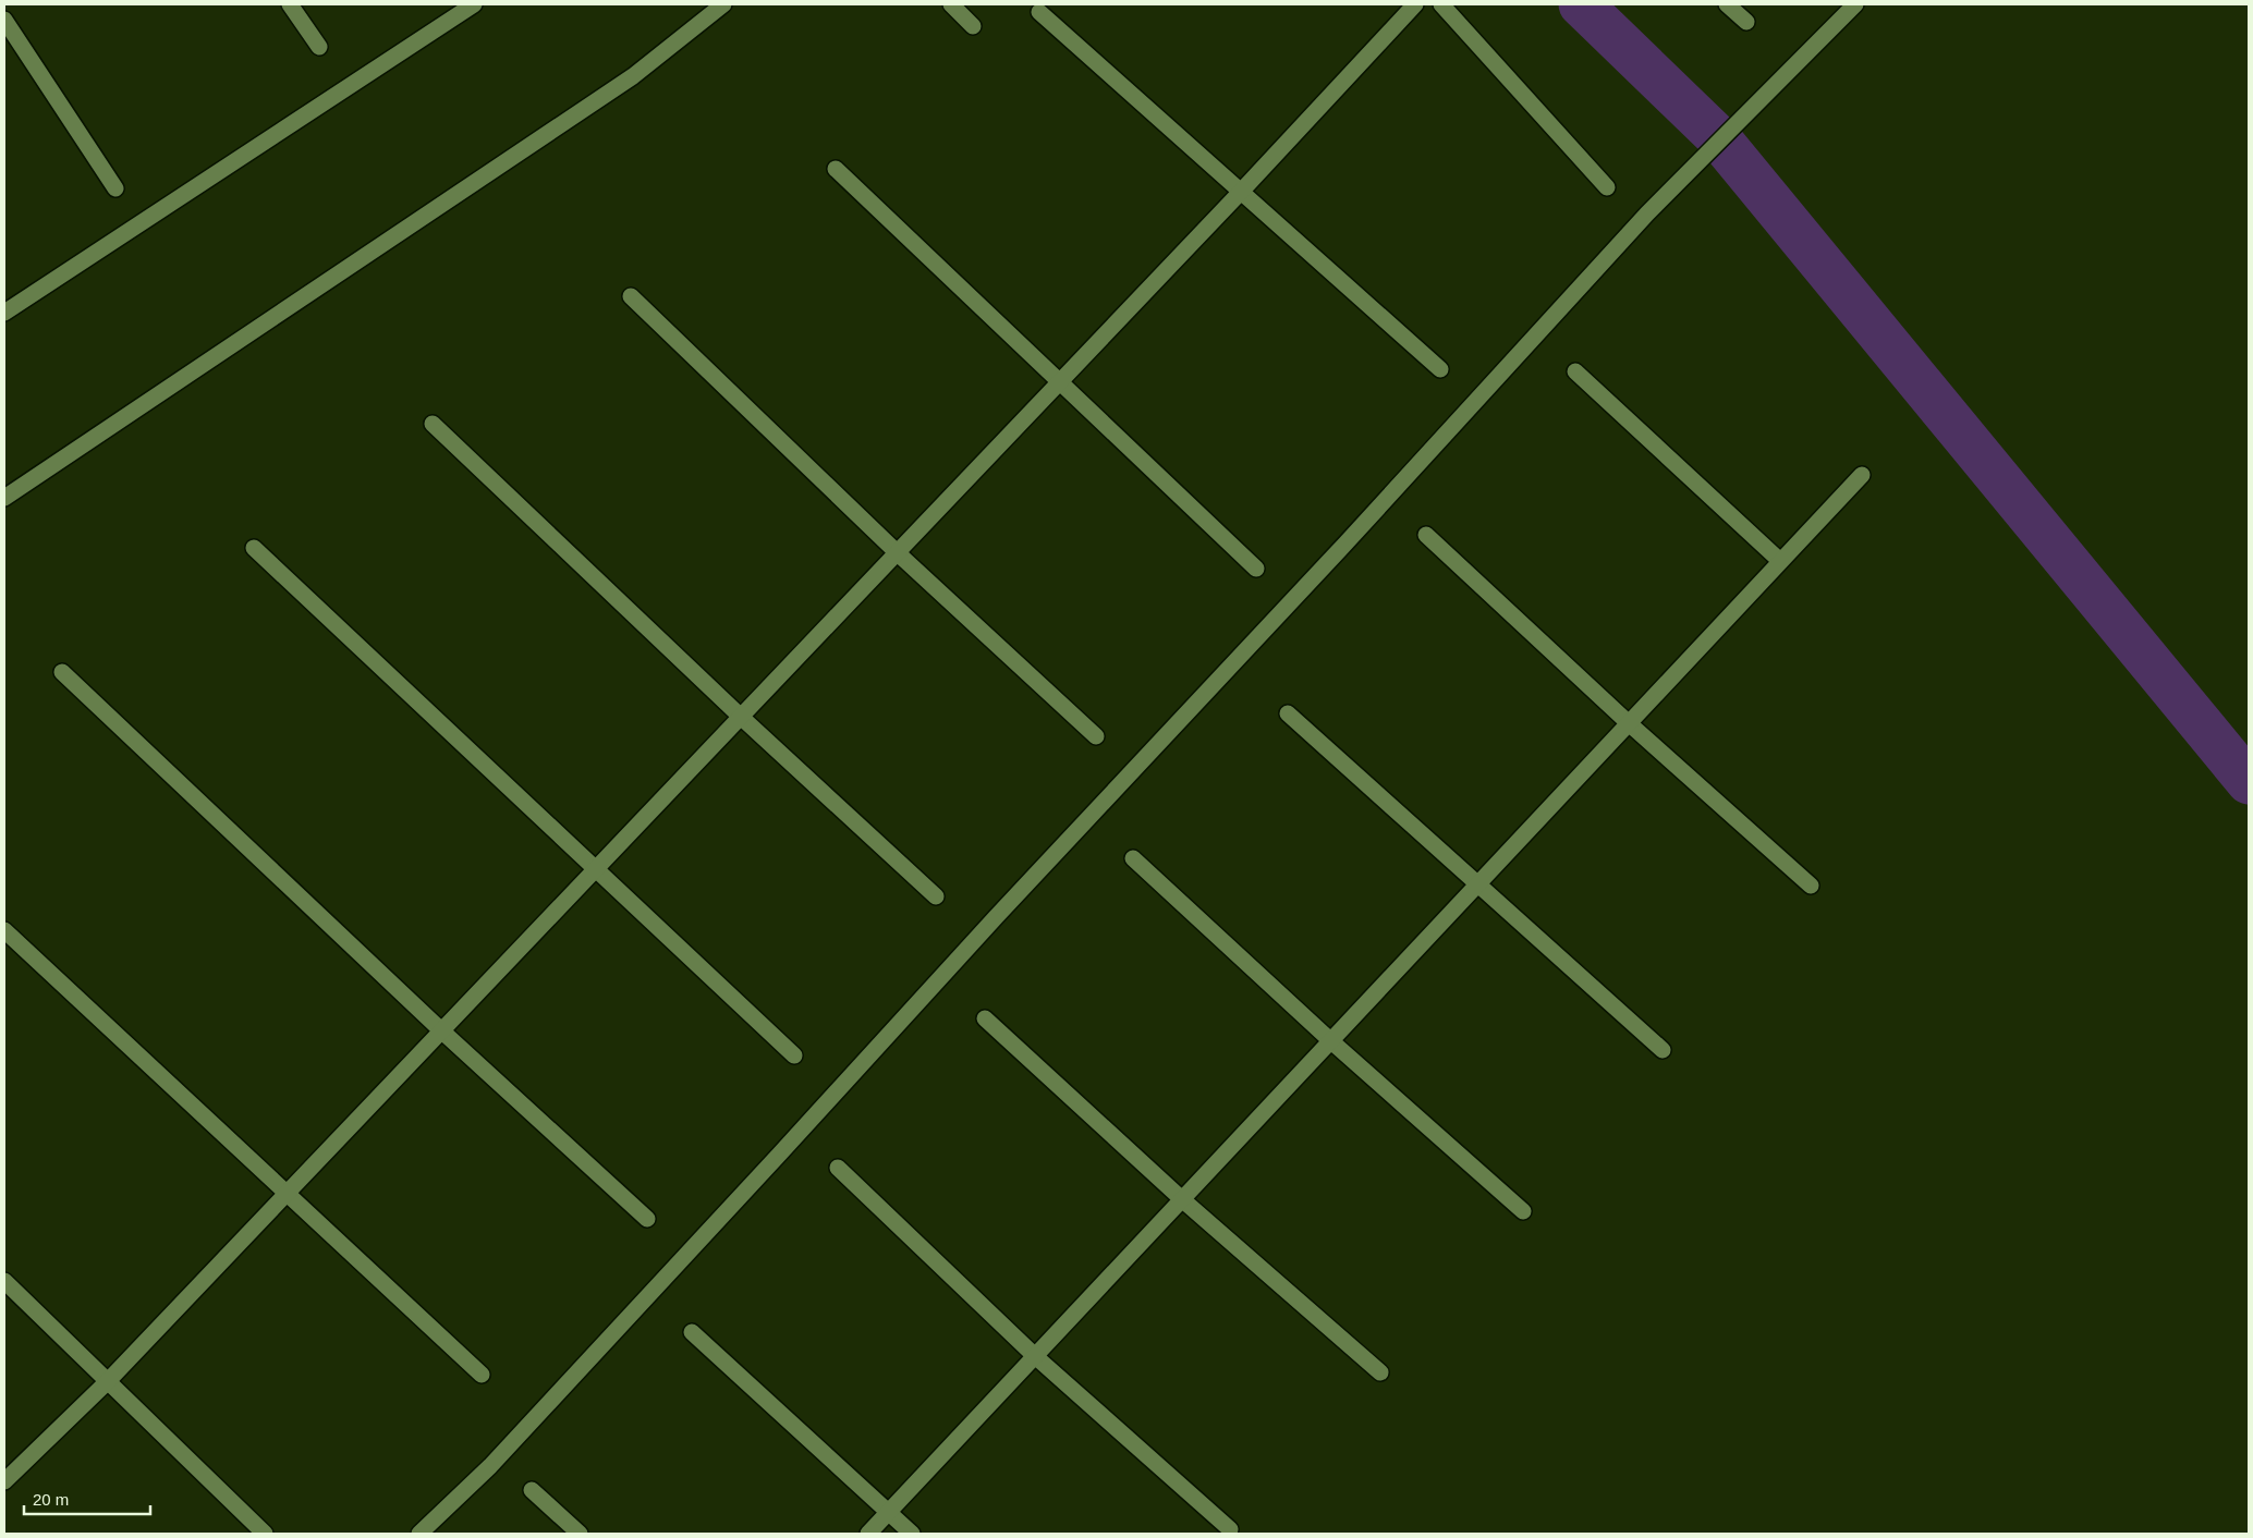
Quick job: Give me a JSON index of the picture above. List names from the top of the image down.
{
  "scale_bar": "20 m"
}
